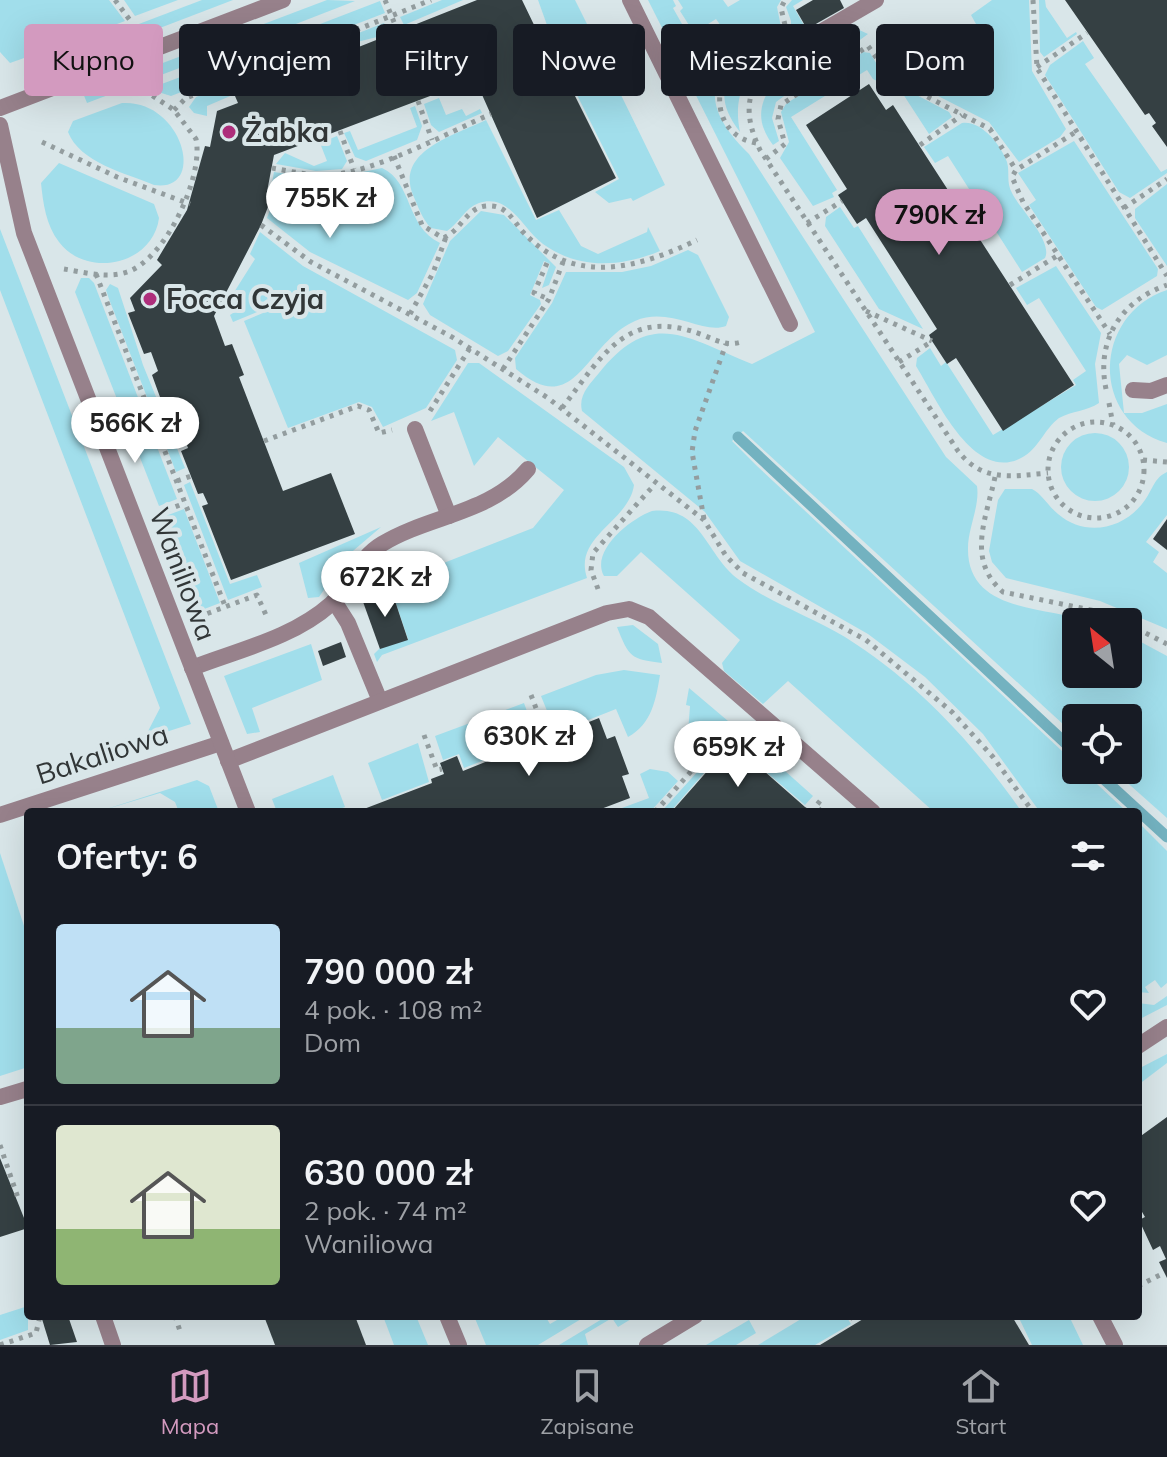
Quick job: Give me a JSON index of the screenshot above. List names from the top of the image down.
{
  "streets": {
    "street": ["Waniliowa", "Bakaliowa"]
  },
  "crossings": [
    ["Waniliowa", "Bakaliowa"]
  ],
  "places": ["Żabka", "Focca Czyja"],
  "north": "top left",
  "page": {
    "chip": [
      "Kupno",
      "Wynajem",
      "Filtry",
      "Nowe",
      "Mieszkanie",
      "Dom"
    ],
    "price": [
      "755K zł",
      "790K zł",
      "566K zł",
      "672K zł",
      "630K zł",
      "659K zł"
    ],
    "heading": "Oferty: 6",
    "list": [
      {
        "name": "790 000 zł",
        "note": "4 pok. · 108 m² · Dom"
      },
      {
        "name": "630 000 zł",
        "note": "2 pok. · 74 m² · Waniliowa"
      }
    ],
    "tabs": ["Mapa", "Zapisane", "Start"]
  }
}
